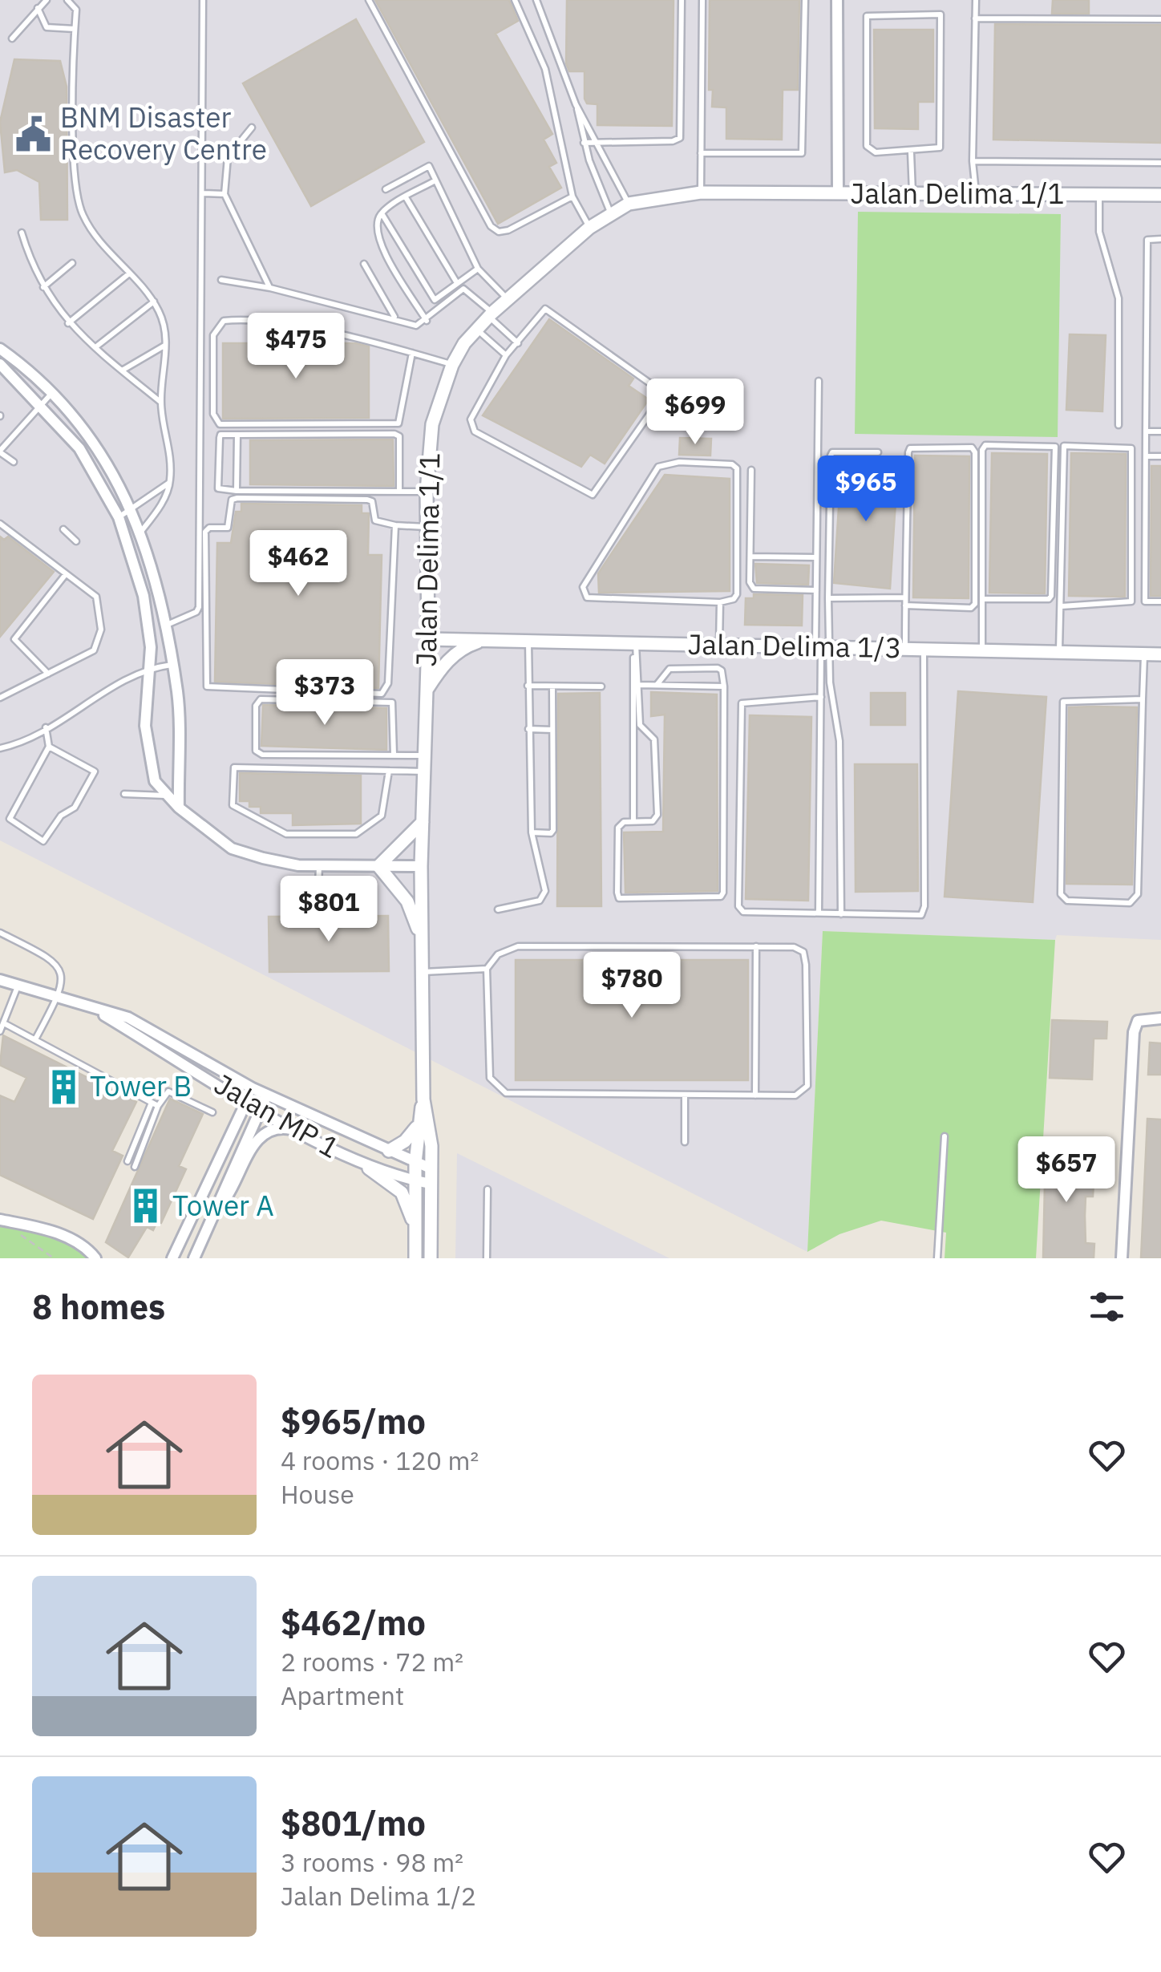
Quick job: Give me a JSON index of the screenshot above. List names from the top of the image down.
{
  "streets": {
    "street": ["Jalan Delima 1/1", "Jalan Delima 1/3", "Jalan MP 1"]
  },
  "crossings": [
    ["Jalan Delima 1/1", "Jalan Delima 1/3"],
    ["Jalan Delima 1/1", "Jalan MP 1"]
  ],
  "places": {
    "public building": ["BNM Disaster Recovery Centre"],
    "building": ["Tower B", "Tower A"]
  },
  "page": {
    "price": [
      "$475",
      "$699",
      "$965",
      "$462",
      "$373",
      "$801",
      "$780",
      "$657"
    ],
    "heading": "8 homes",
    "list": [
      {
        "name": "$965/mo",
        "note": "4 rooms · 120 m² · House"
      },
      {
        "name": "$462/mo",
        "note": "2 rooms · 72 m² · Apartment"
      },
      {
        "name": "$801/mo",
        "note": "3 rooms · 98 m² · Jalan Delima 1/2"
      }
    ]
  }
}
